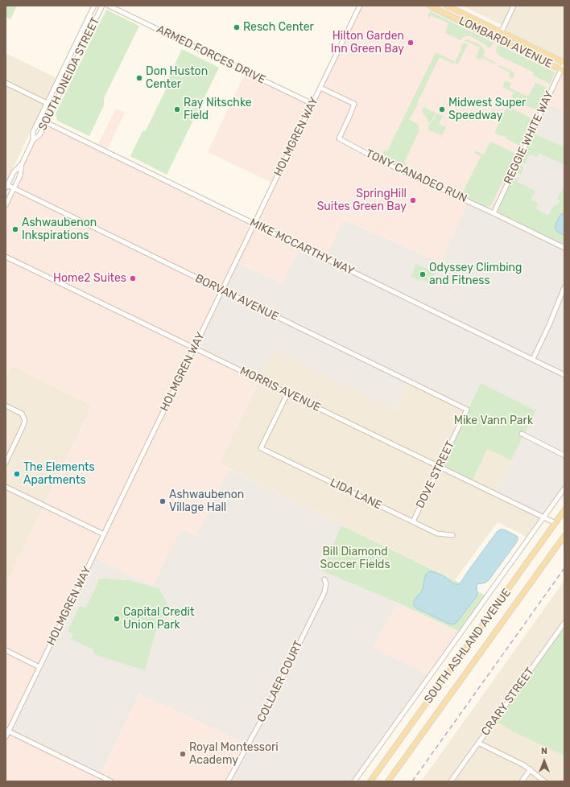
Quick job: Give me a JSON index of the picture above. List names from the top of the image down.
{
  "streets": {
    "main road": ["LOMBARDI AVENUE", "SOUTH ASHLAND AVENUE"],
    "street": [
      "ARMED FORCES DRIVE",
      "SOUTH ONEIDA STREET",
      "HOLMGREN WAY",
      "REGGIE WHITE WAY",
      "TONY CANADEO RUN",
      "MIKE MCCARTHY WAY",
      "BORVAN AVENUE",
      "MORRIS AVENUE",
      "DOVE STREET",
      "LIDA LANE",
      "COLLAER COURT",
      "CRARY STREET"
    ]
  },
  "crossings": [
    ["LOMBARDI AVENUE", "REGGIE WHITE WAY"],
    ["ARMED FORCES DRIVE", "HOLMGREN WAY"],
    ["SOUTH ONEIDA STREET", "MIKE MCCARTHY WAY"],
    ["SOUTH ONEIDA STREET", "BORVAN AVENUE"],
    ["HOLMGREN WAY", "TONY CANADEO RUN"],
    ["HOLMGREN WAY", "MIKE MCCARTHY WAY"],
    ["HOLMGREN WAY", "BORVAN AVENUE"],
    ["HOLMGREN WAY", "MORRIS AVENUE"],
    ["REGGIE WHITE WAY", "TONY CANADEO RUN"],
    ["BORVAN AVENUE", "DOVE STREET"],
    ["MORRIS AVENUE", "DOVE STREET"],
    ["MORRIS AVENUE", "LIDA LANE"],
    ["MORRIS AVENUE", "SOUTH ASHLAND AVENUE"],
    ["DOVE STREET", "LIDA LANE"]
  ],
  "parks": ["Mike Vann Park", "Bill Diamond Soccer Fields"],
  "places": [
    "Resch Center",
    "Hilton Garden Inn Green Bay",
    "Don Huston Center",
    "Ray Nitschke Field",
    "Midwest Super Speedway",
    "SpringHill Suites Green Bay",
    "Ashwaubenon Inkspirations",
    "Odyssey Climbing and Fitness",
    "Home2 Suites",
    "The Elements Apartments",
    "Ashwaubenon Village Hall",
    "Capital Credit Union Park",
    "Royal Montessori Academy"
  ],
  "north": "top"
}
